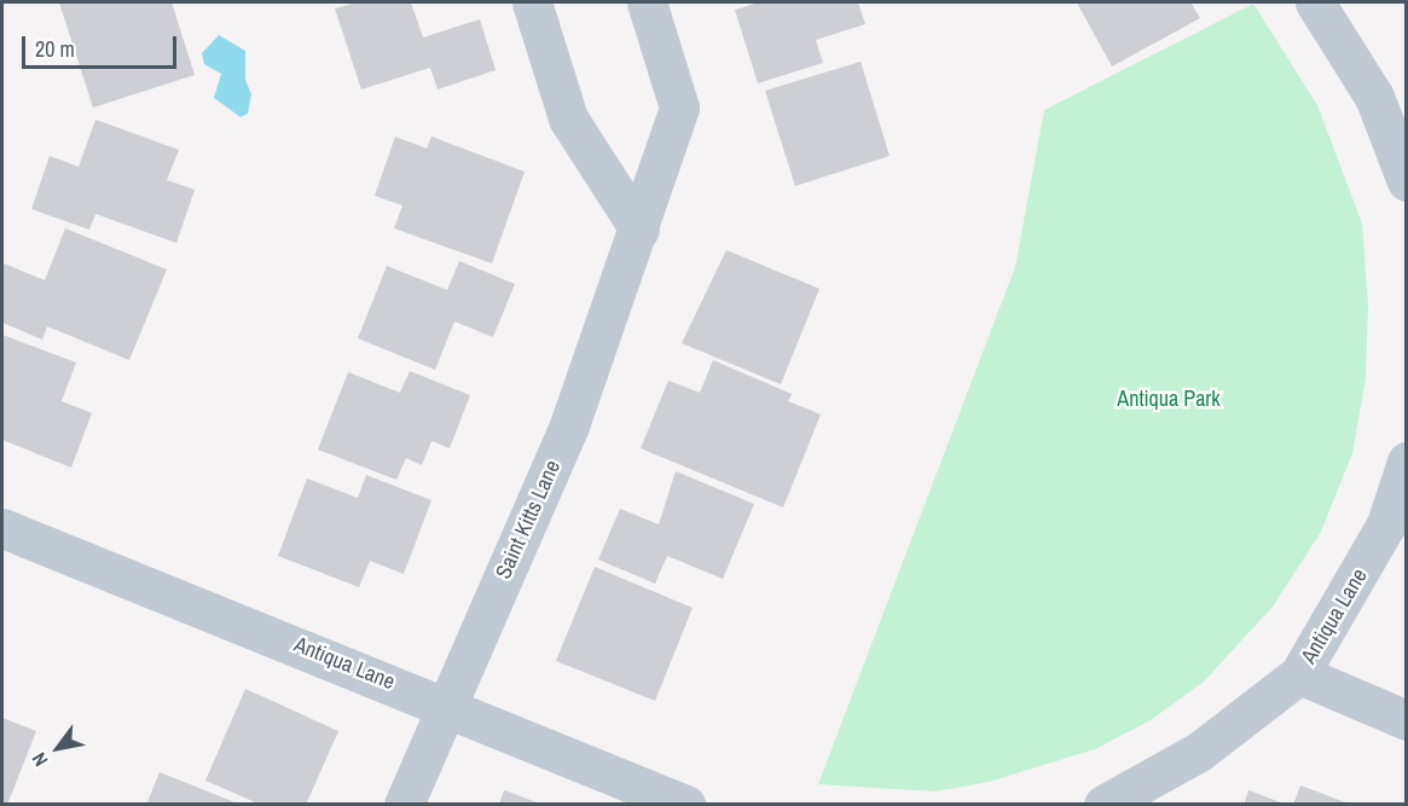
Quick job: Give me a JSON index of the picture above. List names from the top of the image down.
{
  "streets": {
    "street": ["Saint Kitts Lane", "Antiqua Lane"]
  },
  "crossings": [
    ["Saint Kitts Lane", "Antiqua Lane"]
  ],
  "parks": ["Antiqua Park"],
  "scale_bar": "20 m",
  "north": "bottom left"
}
